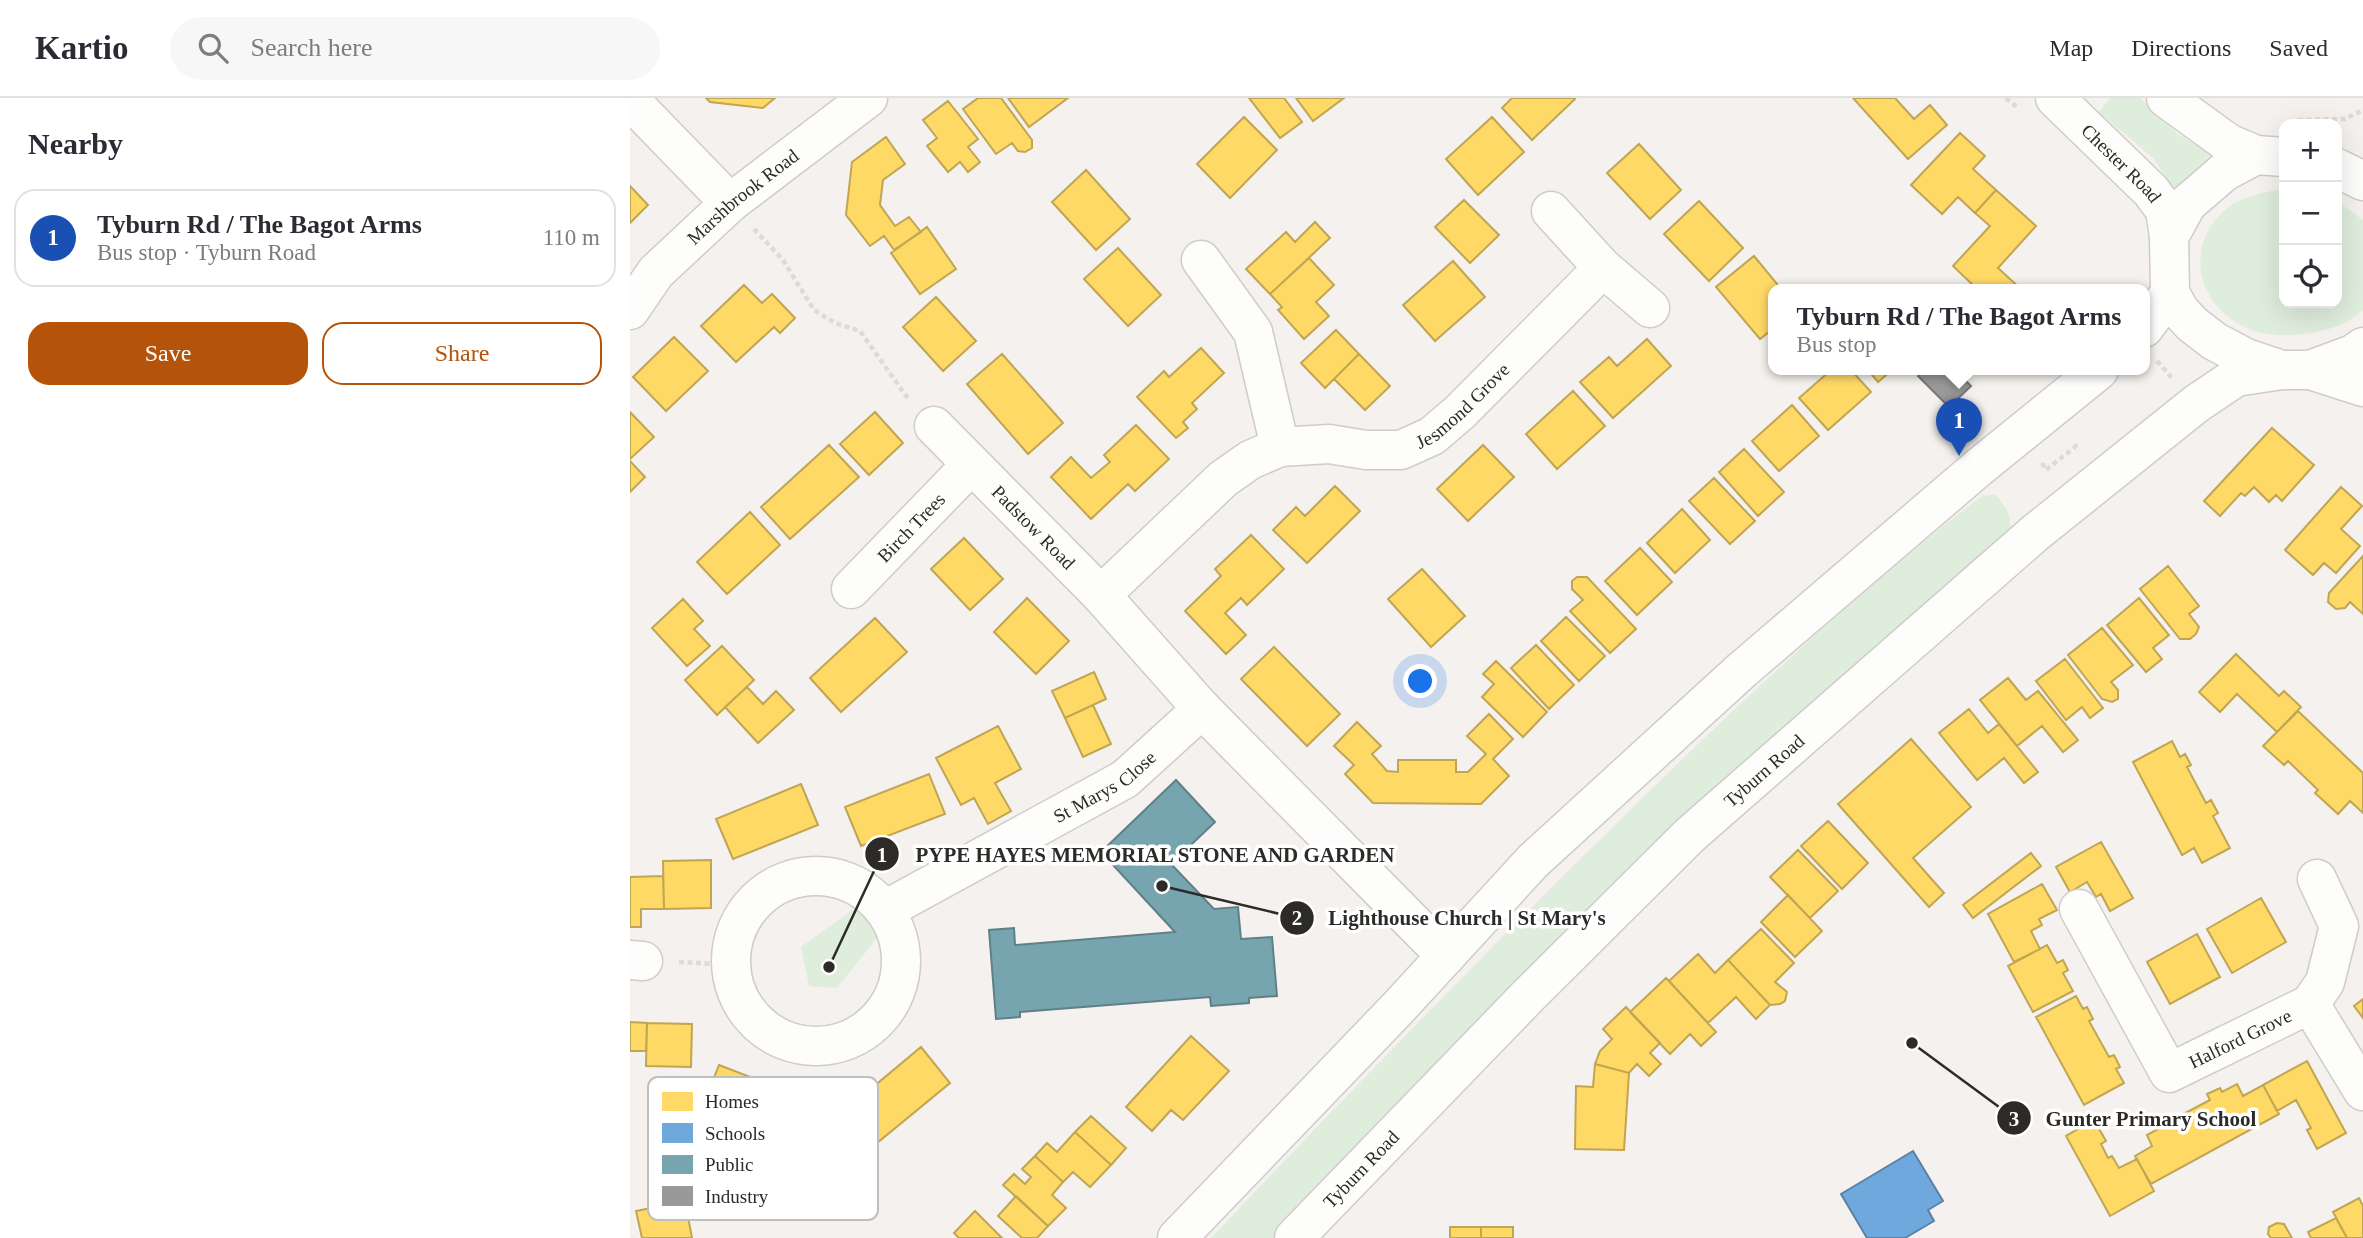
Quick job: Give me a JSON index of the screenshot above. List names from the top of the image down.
{
  "streets": {
    "main road": [
      "Chester Road",
      "Marshbrook Road",
      "Jesmond Grove",
      "Birch Trees",
      "Padstow Road",
      "Tyburn Road",
      "St Marys Close",
      "Halford Grove"
    ]
  },
  "crossings": [
    ["Jesmond Grove", "Padstow Road"],
    ["Birch Trees", "Padstow Road"],
    ["Padstow Road", "St Marys Close"]
  ],
  "places": ["Lighthouse Church | St Mary's", "PYPE HAYES MEMORIAL STONE AND GARDEN", "Gunter Primary School"],
  "legend": [
    "Homes",
    "Schools",
    "Public",
    "Industry"
  ],
  "page": {
    "header": "Kartio",
    "search": "Search here",
    "nav": ["Map", "Directions", "Saved"],
    "heading": "Nearby",
    "map_buttons": ["+", "−"],
    "list": [
      {
        "mark": "1",
        "name": "Tyburn Rd / The Bagot Arms",
        "note": "Bus stop · Tyburn Road",
        "value": "110 m"
      }
    ],
    "popup": ["Tyburn Rd / The Bagot Arms", "Bus stop"],
    "buttons": ["Save", "Share"],
    "pins": "1"
  }
}
